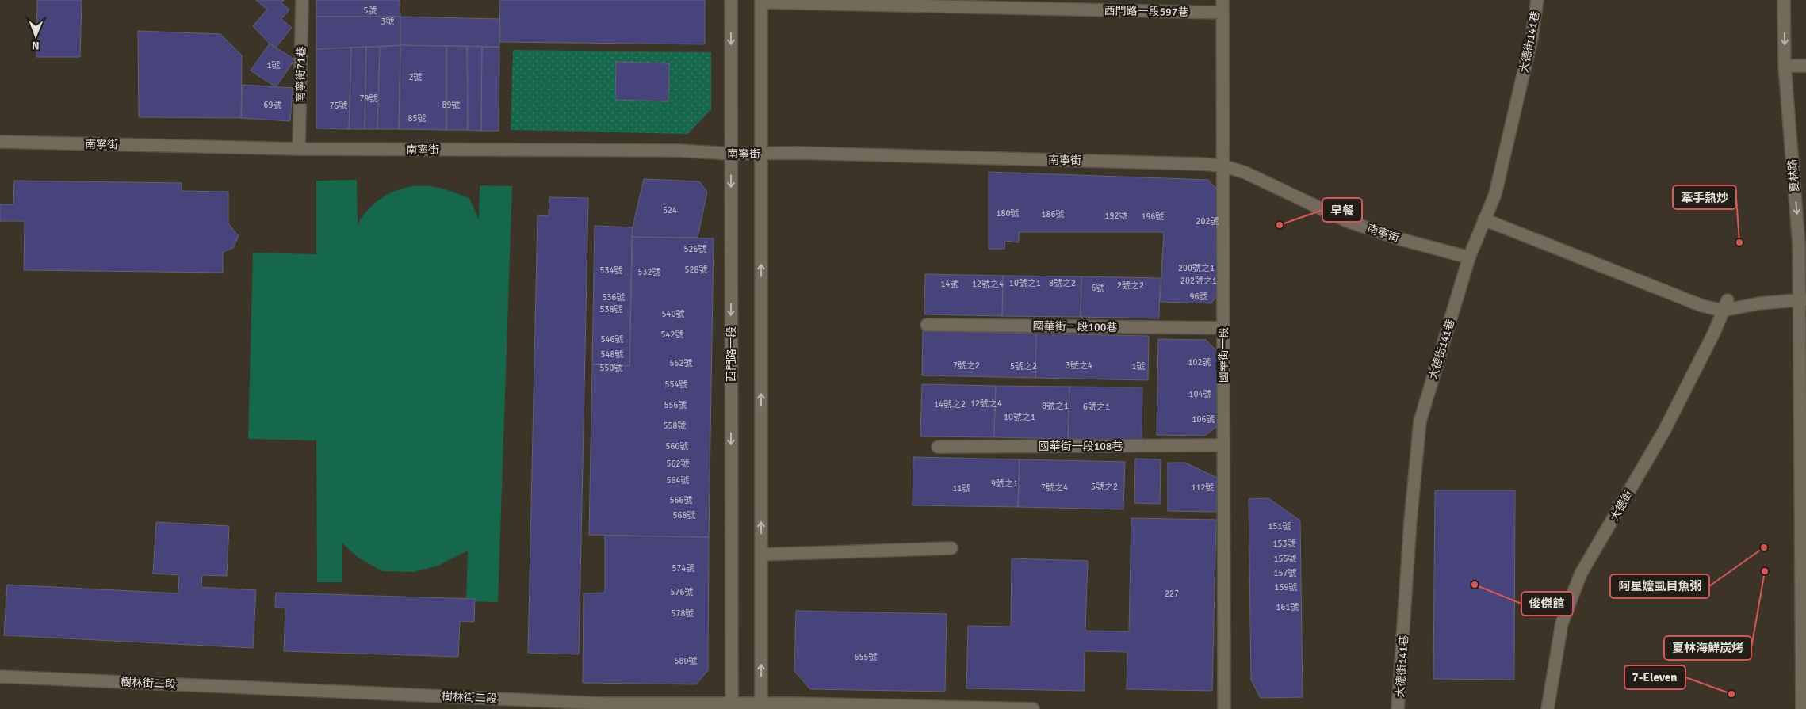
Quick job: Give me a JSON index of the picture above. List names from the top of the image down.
{
  "streets": {
    "street": [
      "西門路一段597巷",
      "大德街141巷",
      "南寧街71巷",
      "南寧街",
      "夏林路",
      "國華街一段100巷",
      "西門路一段",
      "國華街一段",
      "國華街一段108巷",
      "大德街",
      "樹林街二段"
    ]
  },
  "crossings": [
    ["西門路一段597巷", "國華街一段"],
    ["大德街141巷", "南寧街"],
    ["南寧街71巷", "南寧街"],
    ["南寧街", "西門路一段"],
    ["南寧街", "國華街一段"],
    ["國華街一段100巷", "國華街一段"],
    ["西門路一段", "樹林街二段"],
    ["國華街一段", "國華街一段108巷"]
  ],
  "one_way": ["夏林路"],
  "places": [
    "早餐",
    "牽手熱炒",
    "阿星嬤虱目魚粥",
    "夏林海鮮炭烤",
    "俊傑館",
    "7-Eleven"
  ],
  "house_numbers": [
    "5號",
    "3號",
    "1號",
    "2號",
    "79號",
    "69號",
    "89號",
    "75號",
    "85號",
    "524",
    "180號",
    "186號",
    "192號",
    "196號",
    "202號",
    "526號",
    "200號之1",
    "528號",
    "534號",
    "532號",
    "202號之1",
    "10號之1",
    "8號之2",
    "14號",
    "12號之4",
    "2號之2",
    "6號",
    "96號",
    "536號",
    "538號",
    "540號",
    "542號",
    "546號",
    "548號",
    "102號",
    "552號",
    "7號之2",
    "3號之4",
    "5號之2",
    "1號",
    "550號",
    "554號",
    "104號",
    "12號之4",
    "14號之2",
    "556號",
    "8號之1",
    "6號之1",
    "10號之1",
    "106號",
    "558號",
    "560號",
    "562號",
    "564號",
    "9號之1",
    "5號之2",
    "7號之4",
    "112號",
    "11號",
    "566號",
    "568號",
    "151號",
    "153號",
    "155號",
    "574號",
    "157號",
    "159號",
    "576號",
    "227",
    "161號",
    "578號",
    "655號",
    "580號"
  ],
  "north": "bottom"
}
